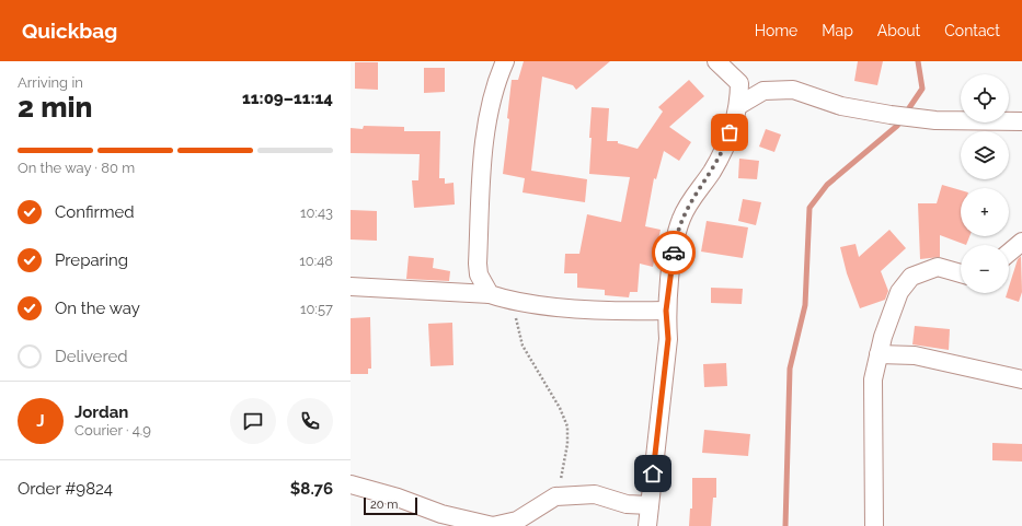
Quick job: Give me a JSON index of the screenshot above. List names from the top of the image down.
{
  "scale_bar": "20 m",
  "page": {
    "header": "Quickbag",
    "nav": [
      "Home",
      "Map",
      "About",
      "Contact"
    ],
    "heading": ["2 min", "Arriving in", "11:09–11:14"],
    "panel": [
      "Jordan",
      "Courier · 4.9",
      "Order #9824",
      "$8.76"
    ],
    "map_buttons": ["+", "−"],
    "bar": "On the way · 80 m",
    "list": [
      ["Confirmed", "10:43"],
      ["Preparing", "10:48"],
      ["On the way", "10:57"],
      "Delivered"
    ],
    "round": "J",
    "scale": "20 m"
  }
}
